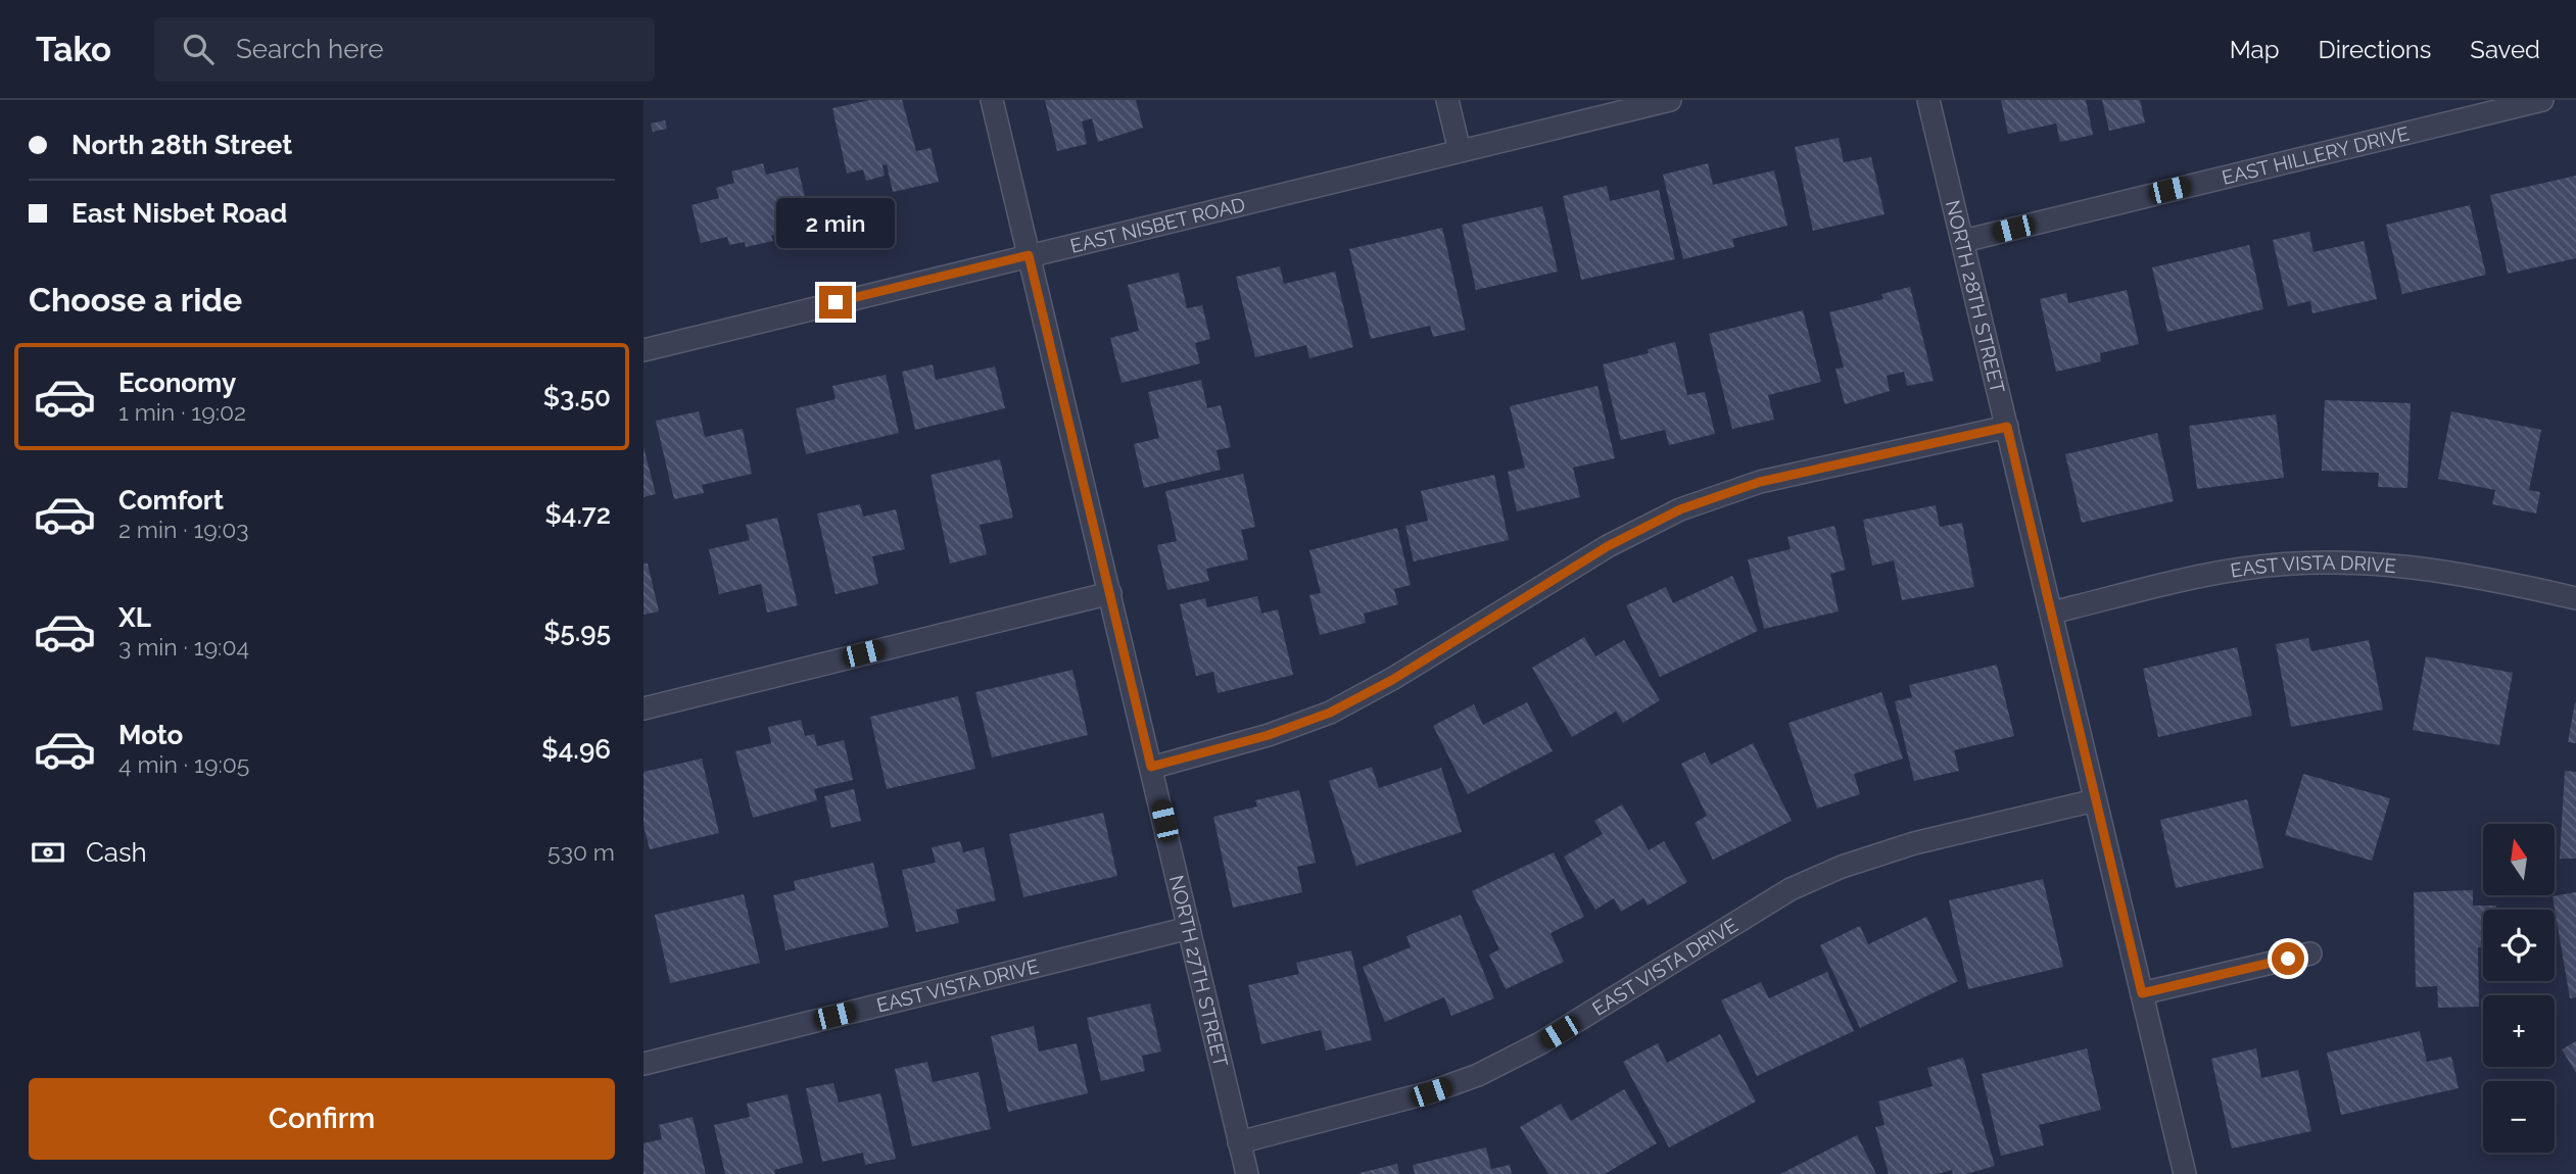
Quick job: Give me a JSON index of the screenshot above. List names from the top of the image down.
{
  "streets": {
    "street": [
      "EAST HILLERY DRIVE",
      "EAST NISBET ROAD",
      "NORTH 28TH STREET",
      "EAST VISTA DRIVE",
      "NORTH 27TH STREET"
    ]
  },
  "crossings": [
    ["EAST HILLERY DRIVE", "NORTH 28TH STREET"],
    ["EAST NISBET ROAD", "NORTH 27TH STREET"],
    ["NORTH 28TH STREET", "EAST VISTA DRIVE"],
    ["EAST VISTA DRIVE", "NORTH 27TH STREET"]
  ],
  "north": "top",
  "page": {
    "header": "Tako",
    "search": "Search here",
    "nav": ["Map", "Directions", "Saved"],
    "banner": ["North 28th Street", "East Nisbet Road"],
    "bubble": "2 min",
    "heading": "Choose a ride",
    "list": [
      {
        "name": "Economy",
        "note": "1 min · 19:02",
        "value": "$3.50"
      },
      {
        "name": "Comfort",
        "note": "2 min · 19:03",
        "value": "$4.72"
      },
      {
        "name": "XL",
        "note": "3 min · 19:04",
        "value": "$5.95"
      },
      {
        "name": "Moto",
        "note": "4 min · 19:05",
        "value": "$4.96"
      }
    ],
    "pay": ["Cash", "530 m"],
    "map_buttons": ["+", "−"],
    "buttons": "Confirm"
  }
}
